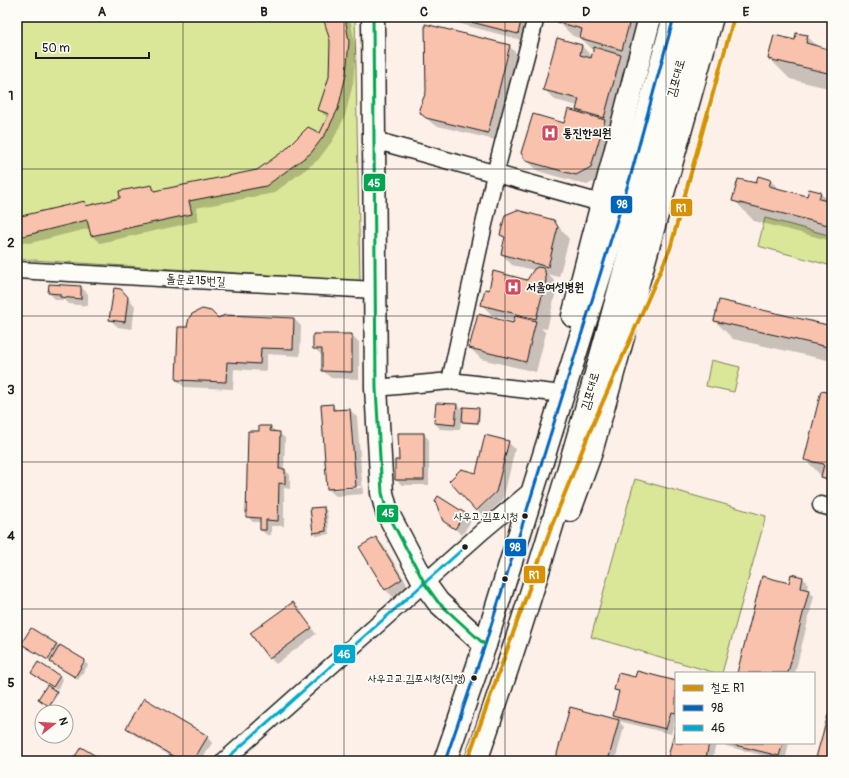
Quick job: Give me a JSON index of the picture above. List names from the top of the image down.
{
  "streets": {
    "main road": ["김포대로"],
    "street": ["돌문로15번길"]
  },
  "places": {
    "hospital": ["통진한의원", "서울여성병원"],
    "other": ["사우고.김포시청", "사우고교.김포시청(직행)"]
  },
  "lines": [
    "rail line R1",
    "transit line 98",
    "transit line 45",
    "transit line 46"
  ],
  "legend": ["철도 R1", "98", "46"],
  "scale_bar": "50 m",
  "north": "right",
  "grid": {
    "columns": [
      "A",
      "B",
      "C",
      "D",
      "E"
    ],
    "rows": [
      "1",
      "2",
      "3",
      "4",
      "5"
    ]
  }
}
